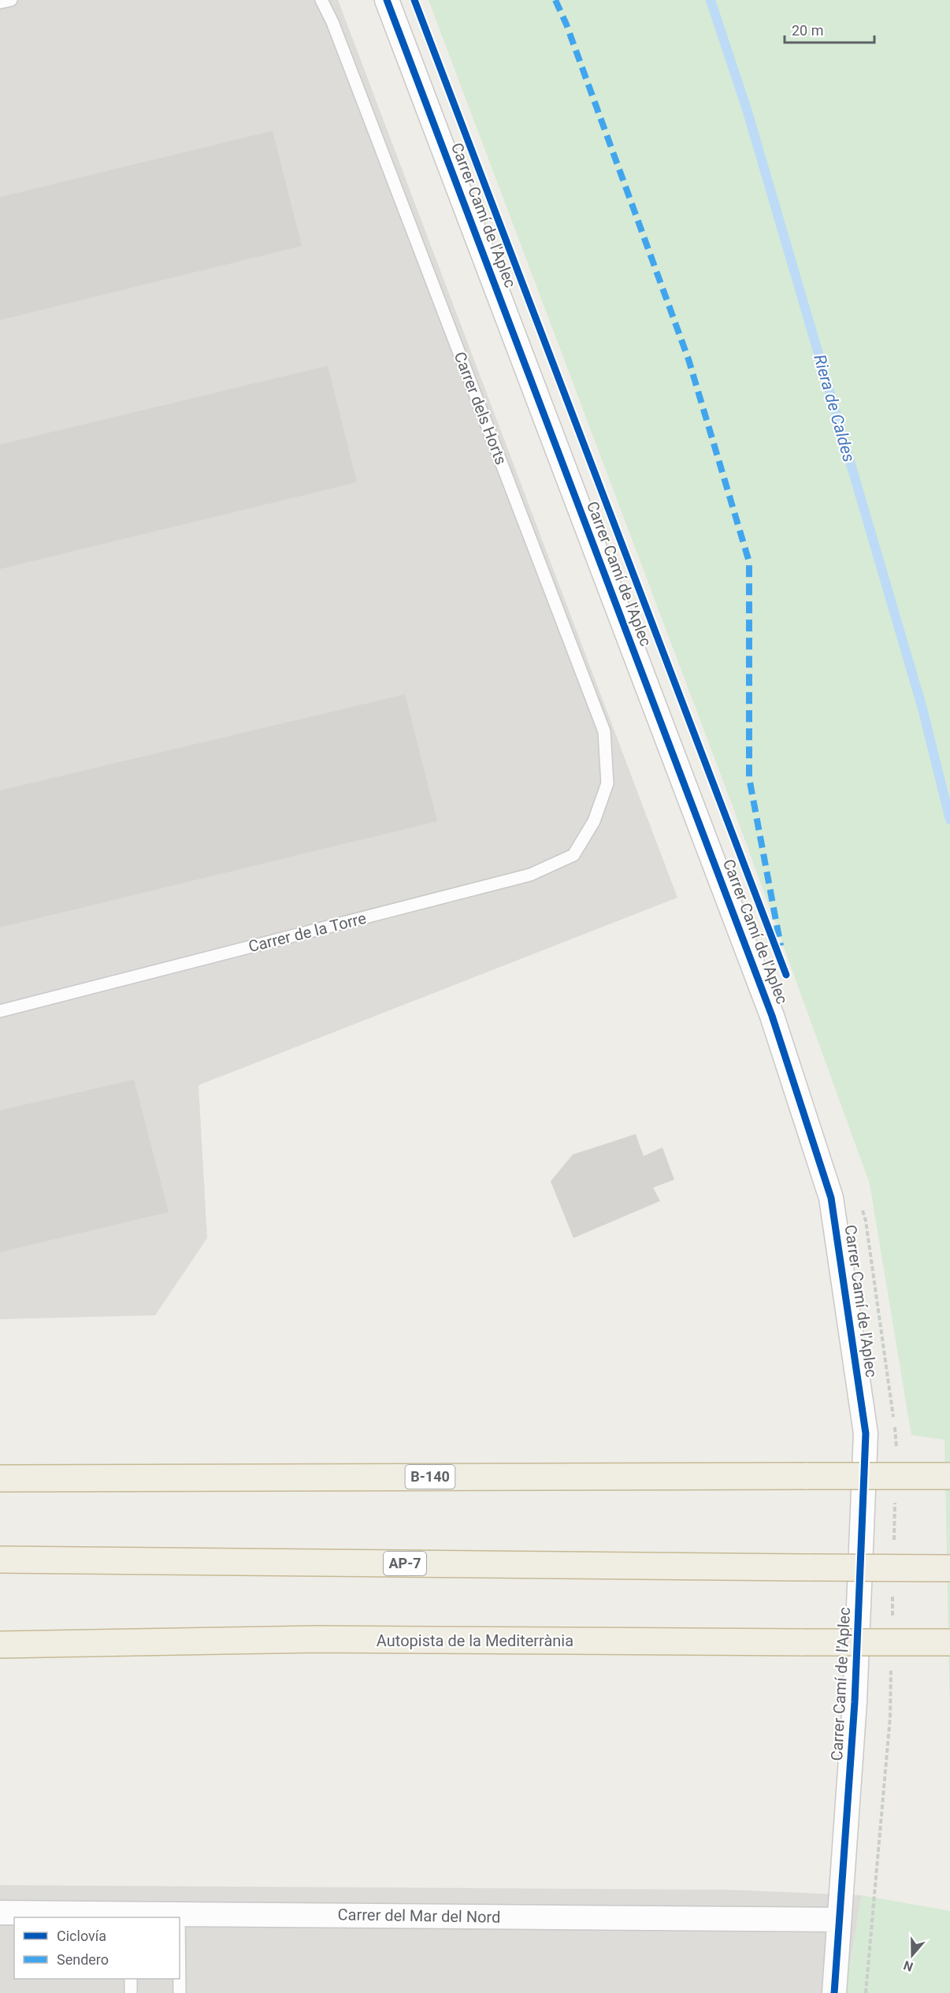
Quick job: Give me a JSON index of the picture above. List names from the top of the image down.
{
  "streets": {
    "highway": ["B-140", "AP-7", "Autopista de la Mediterrània"],
    "street": ["Carrer Camí de l'Aplec", "Carrer del Mar del Nord"],
    "lane": ["Carrer dels Horts", "Carrer de la Torre"]
  },
  "crossings": [
    ["Carrer Camí de l'Aplec", "Carrer del Mar del Nord"],
    ["Carrer dels Horts", "Carrer de la Torre"]
  ],
  "water": ["Riera de Caldes"],
  "legend": ["Ciclovía", "Sendero"],
  "scale_bar": "20 m",
  "north": "bottom"
}
